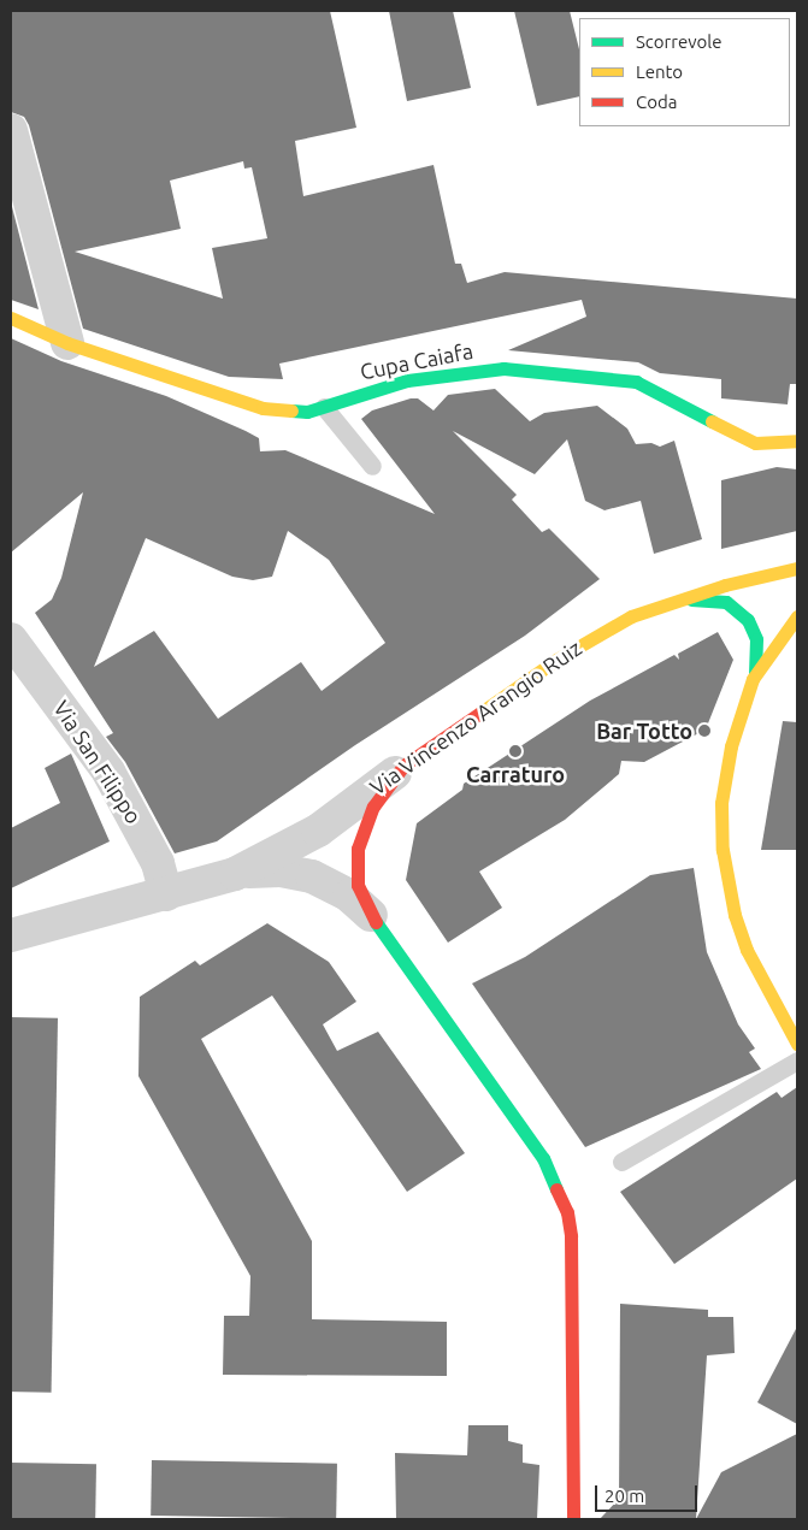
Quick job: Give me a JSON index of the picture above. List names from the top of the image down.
{
  "streets": {
    "street": ["Cupa Caiafa", "Via Vincenzo Arangio Ruiz", "Via San Filippo"]
  },
  "crossings": [
    ["Via Vincenzo Arangio Ruiz", "Via San Filippo"]
  ],
  "places": ["Bar Totto", "Carraturo"],
  "legend": ["Scorrevole", "Lento", "Coda"],
  "scale_bar": "20 m"
}
